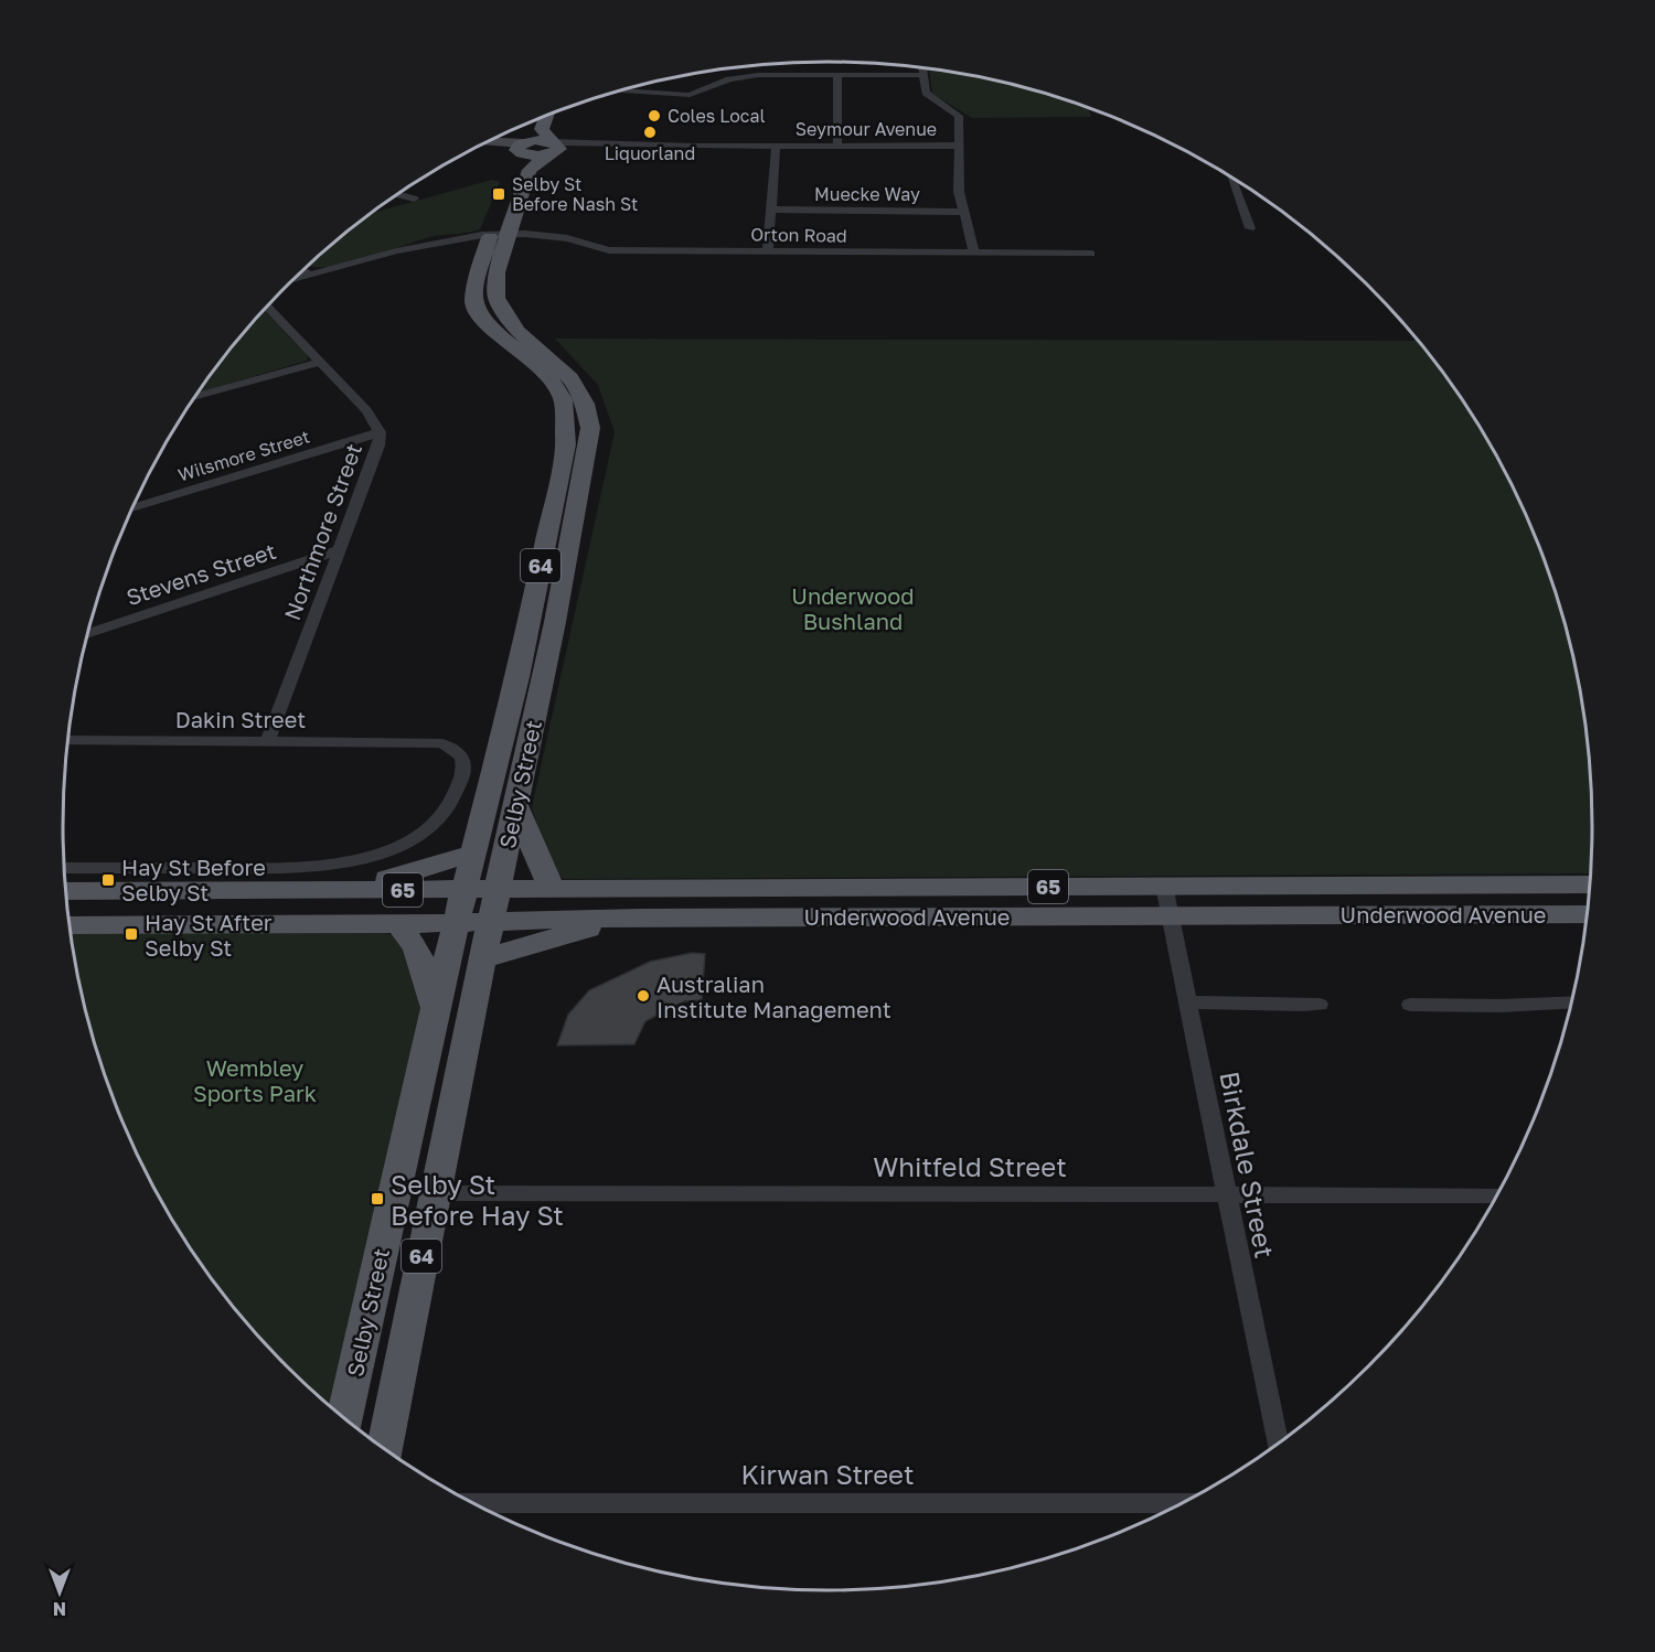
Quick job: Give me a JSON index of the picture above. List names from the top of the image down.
{
  "streets": {
    "main road": [
      "64",
      "Selby Street",
      "65",
      "Underwood Avenue"
    ],
    "street": [
      "Seymour Avenue",
      "Muecke Way",
      "Orton Road",
      "Wilsmore Street",
      "Northmore Street",
      "Stevens Street",
      "Dakin Street",
      "Birkdale Street",
      "Whitfeld Street",
      "Kirwan Street"
    ]
  },
  "crossings": [
    ["Wilsmore Street", "Northmore Street"],
    ["Northmore Street", "Stevens Street"],
    ["Northmore Street", "Dakin Street"],
    ["Selby Street", "65"],
    ["Selby Street", "Underwood Avenue"],
    ["Selby Street", "Whitfeld Street"],
    ["65", "Underwood Avenue"],
    ["Underwood Avenue", "Birkdale Street"],
    ["Birkdale Street", "Whitfeld Street"]
  ],
  "parks": ["Underwood Bushland", "Wembley Sports Park"],
  "places": {
    "other": ["Coles Local", "Liquorland", "Australian Institute Management"],
    "transit": [
      "Selby St Before Nash St",
      "Hay St Before Selby St",
      "Hay St After Selby St",
      "Selby St Before Hay St"
    ]
  },
  "north": "bottom"
}
